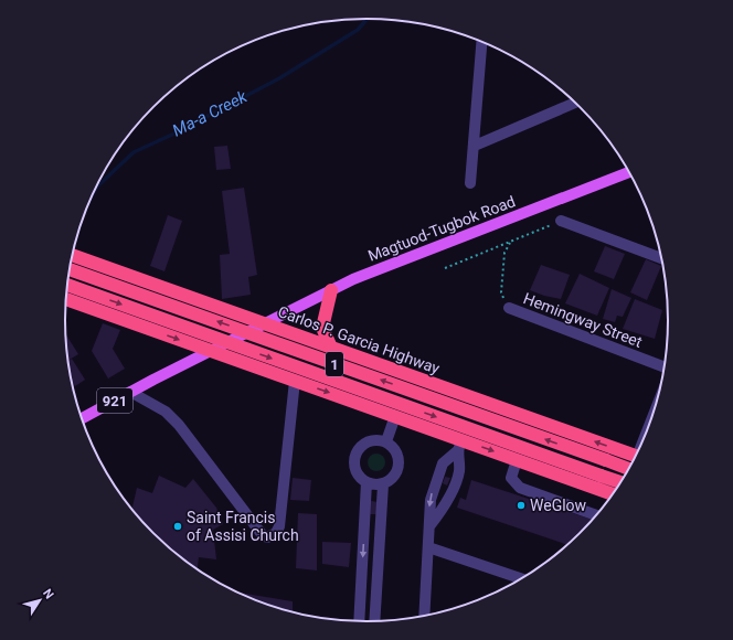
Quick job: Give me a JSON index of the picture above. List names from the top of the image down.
{
  "streets": {
    "highway": ["Carlos P. Garcia Highway", "1"],
    "main road": ["Magtuod-Tugbok Road", "921"],
    "street": ["Hemingway Street"]
  },
  "crossings": [
    ["Magtuod-Tugbok Road", "Carlos P. Garcia Highway"],
    ["Magtuod-Tugbok Road", "1"],
    ["Magtuod-Tugbok Road", "921"],
    ["1", "921"]
  ],
  "water": ["Ma-a Creek"],
  "places": ["WeGlow", "Saint Francis of Assisi Church"],
  "north": "top right"
}
